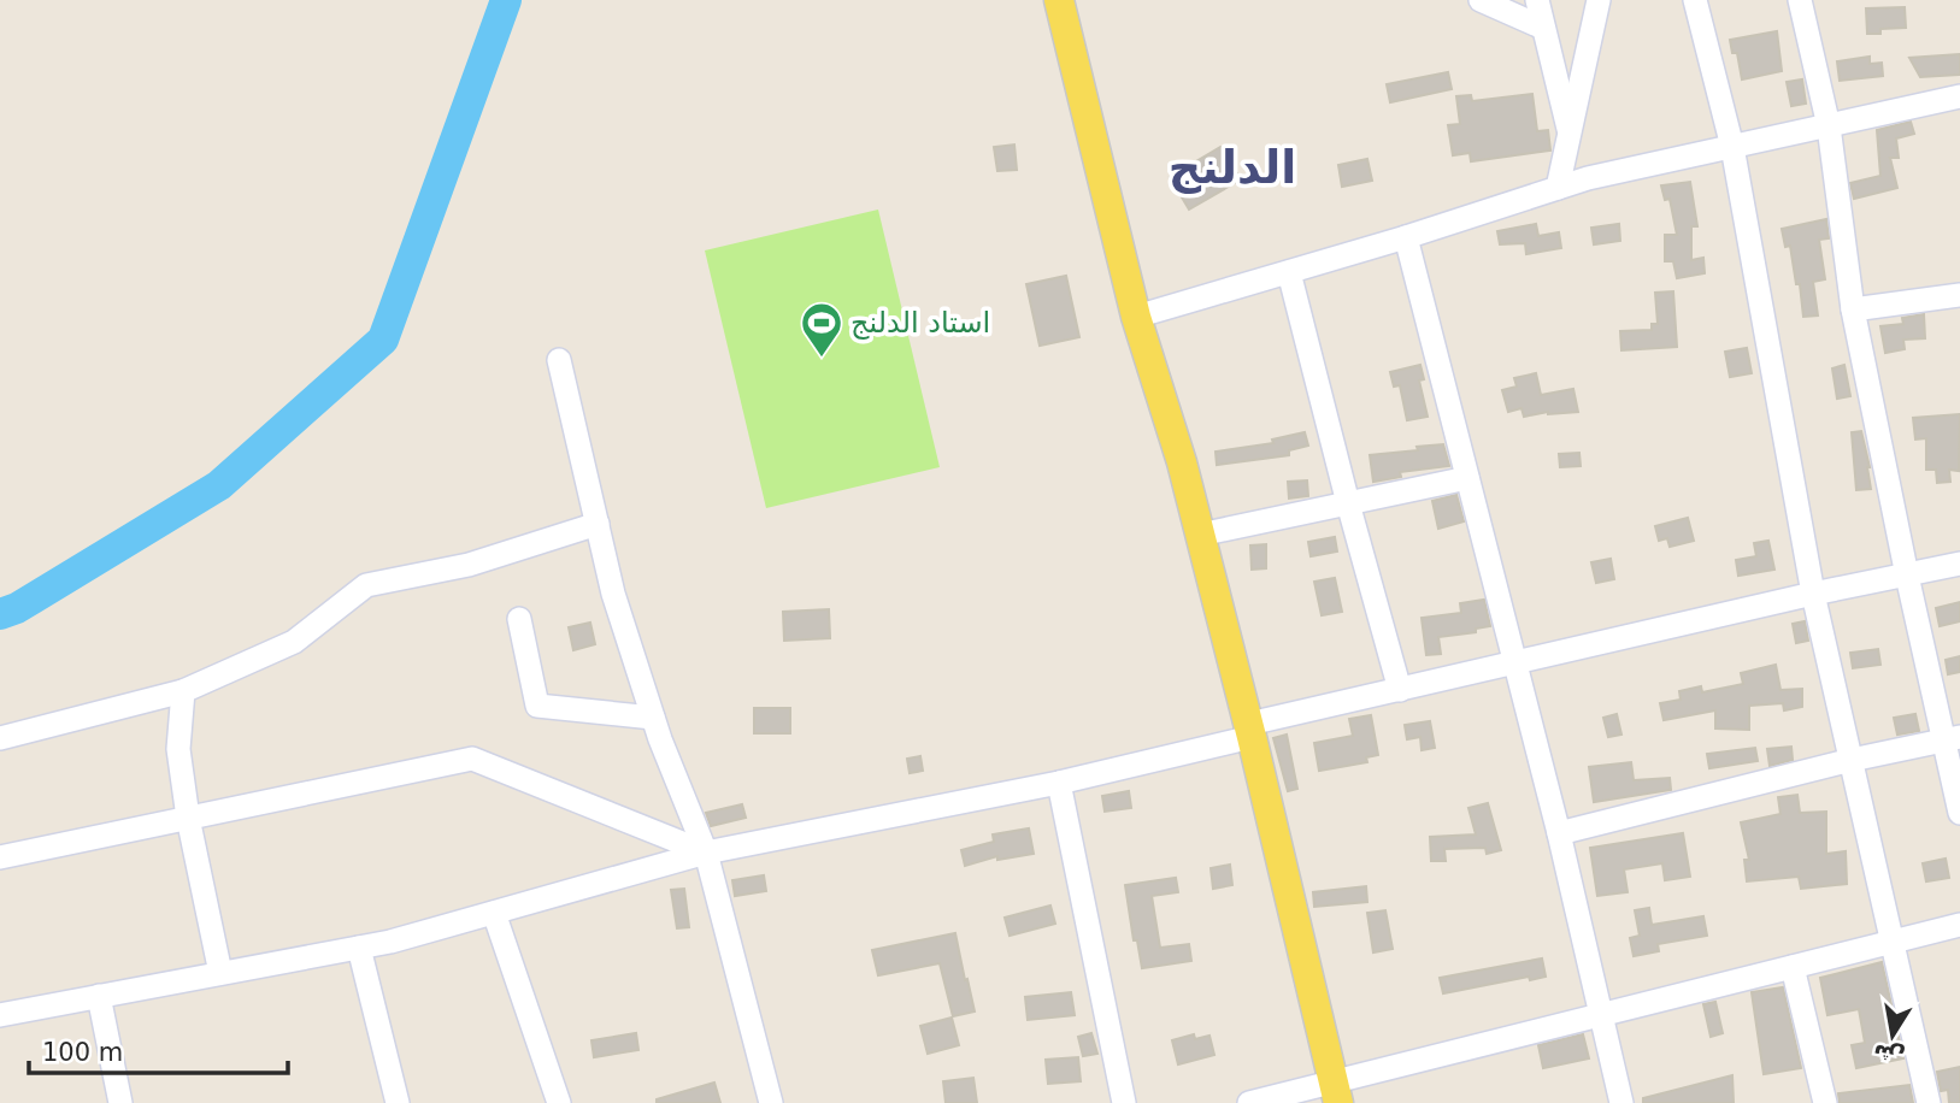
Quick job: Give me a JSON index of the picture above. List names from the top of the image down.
{
  "districts": ["الدلنج"],
  "places": {
    "sports": ["استاد الدلنج"]
  },
  "scale_bar": "100 m",
  "north": "bottom"
}
